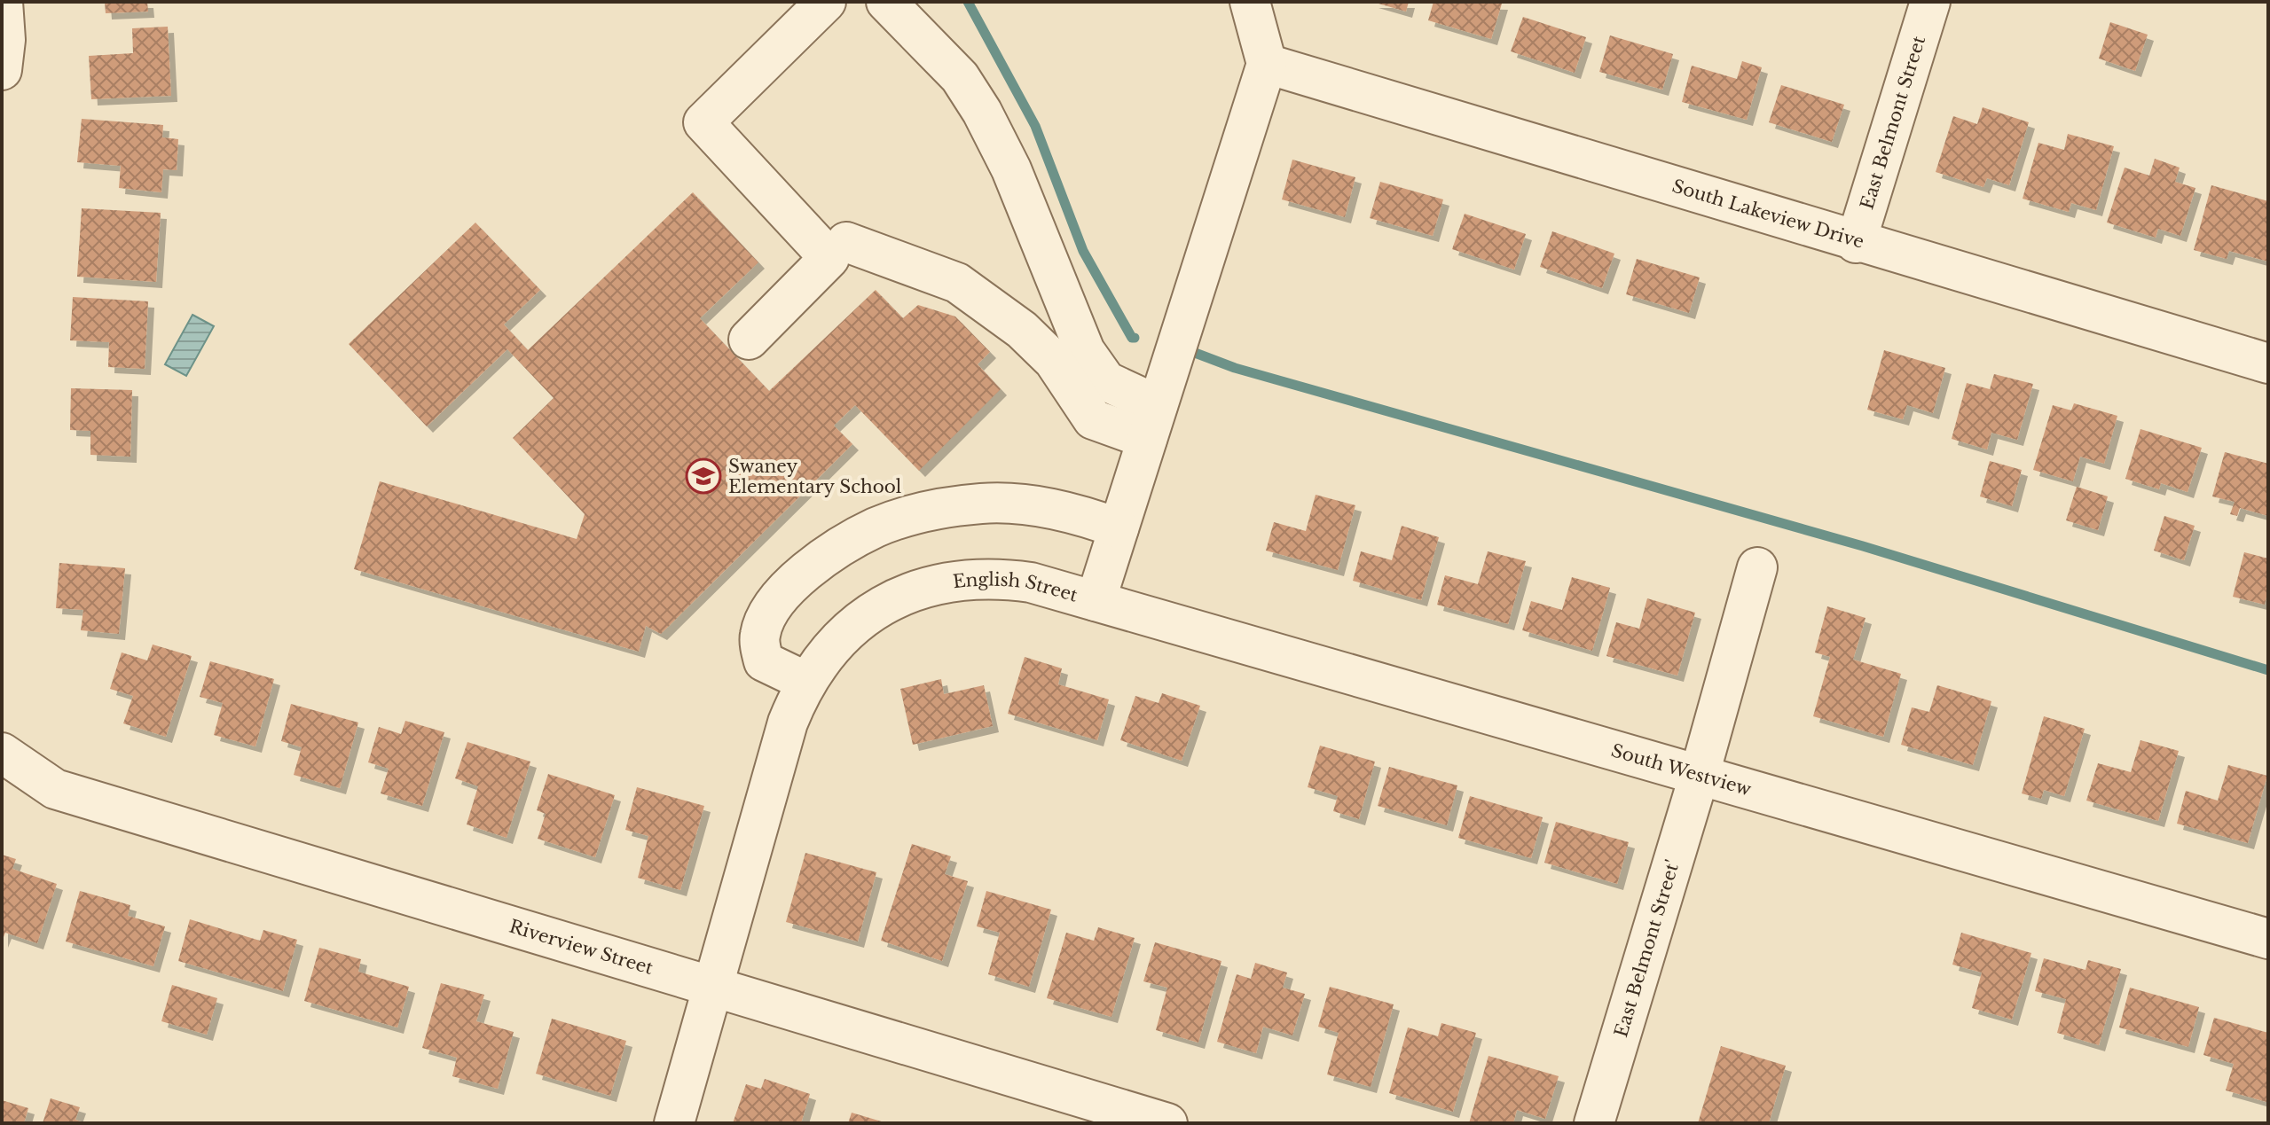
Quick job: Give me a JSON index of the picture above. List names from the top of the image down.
{
  "streets": {
    "street": [
      "East Belmont Street",
      "South Lakeview Drive",
      "English Street",
      "South Westview",
      "Riverview Street",
      "East Belmont Street'"
    ]
  },
  "crossings": [
    ["East Belmont Street", "South Lakeview Drive"],
    ["South Lakeview Drive", "English Street"],
    ["English Street", "South Westview"],
    ["English Street", "Riverview Street"],
    ["South Westview", "East Belmont Street'"]
  ],
  "places": {
    "school or university": ["Swaney Elementary School"]
  }
}
